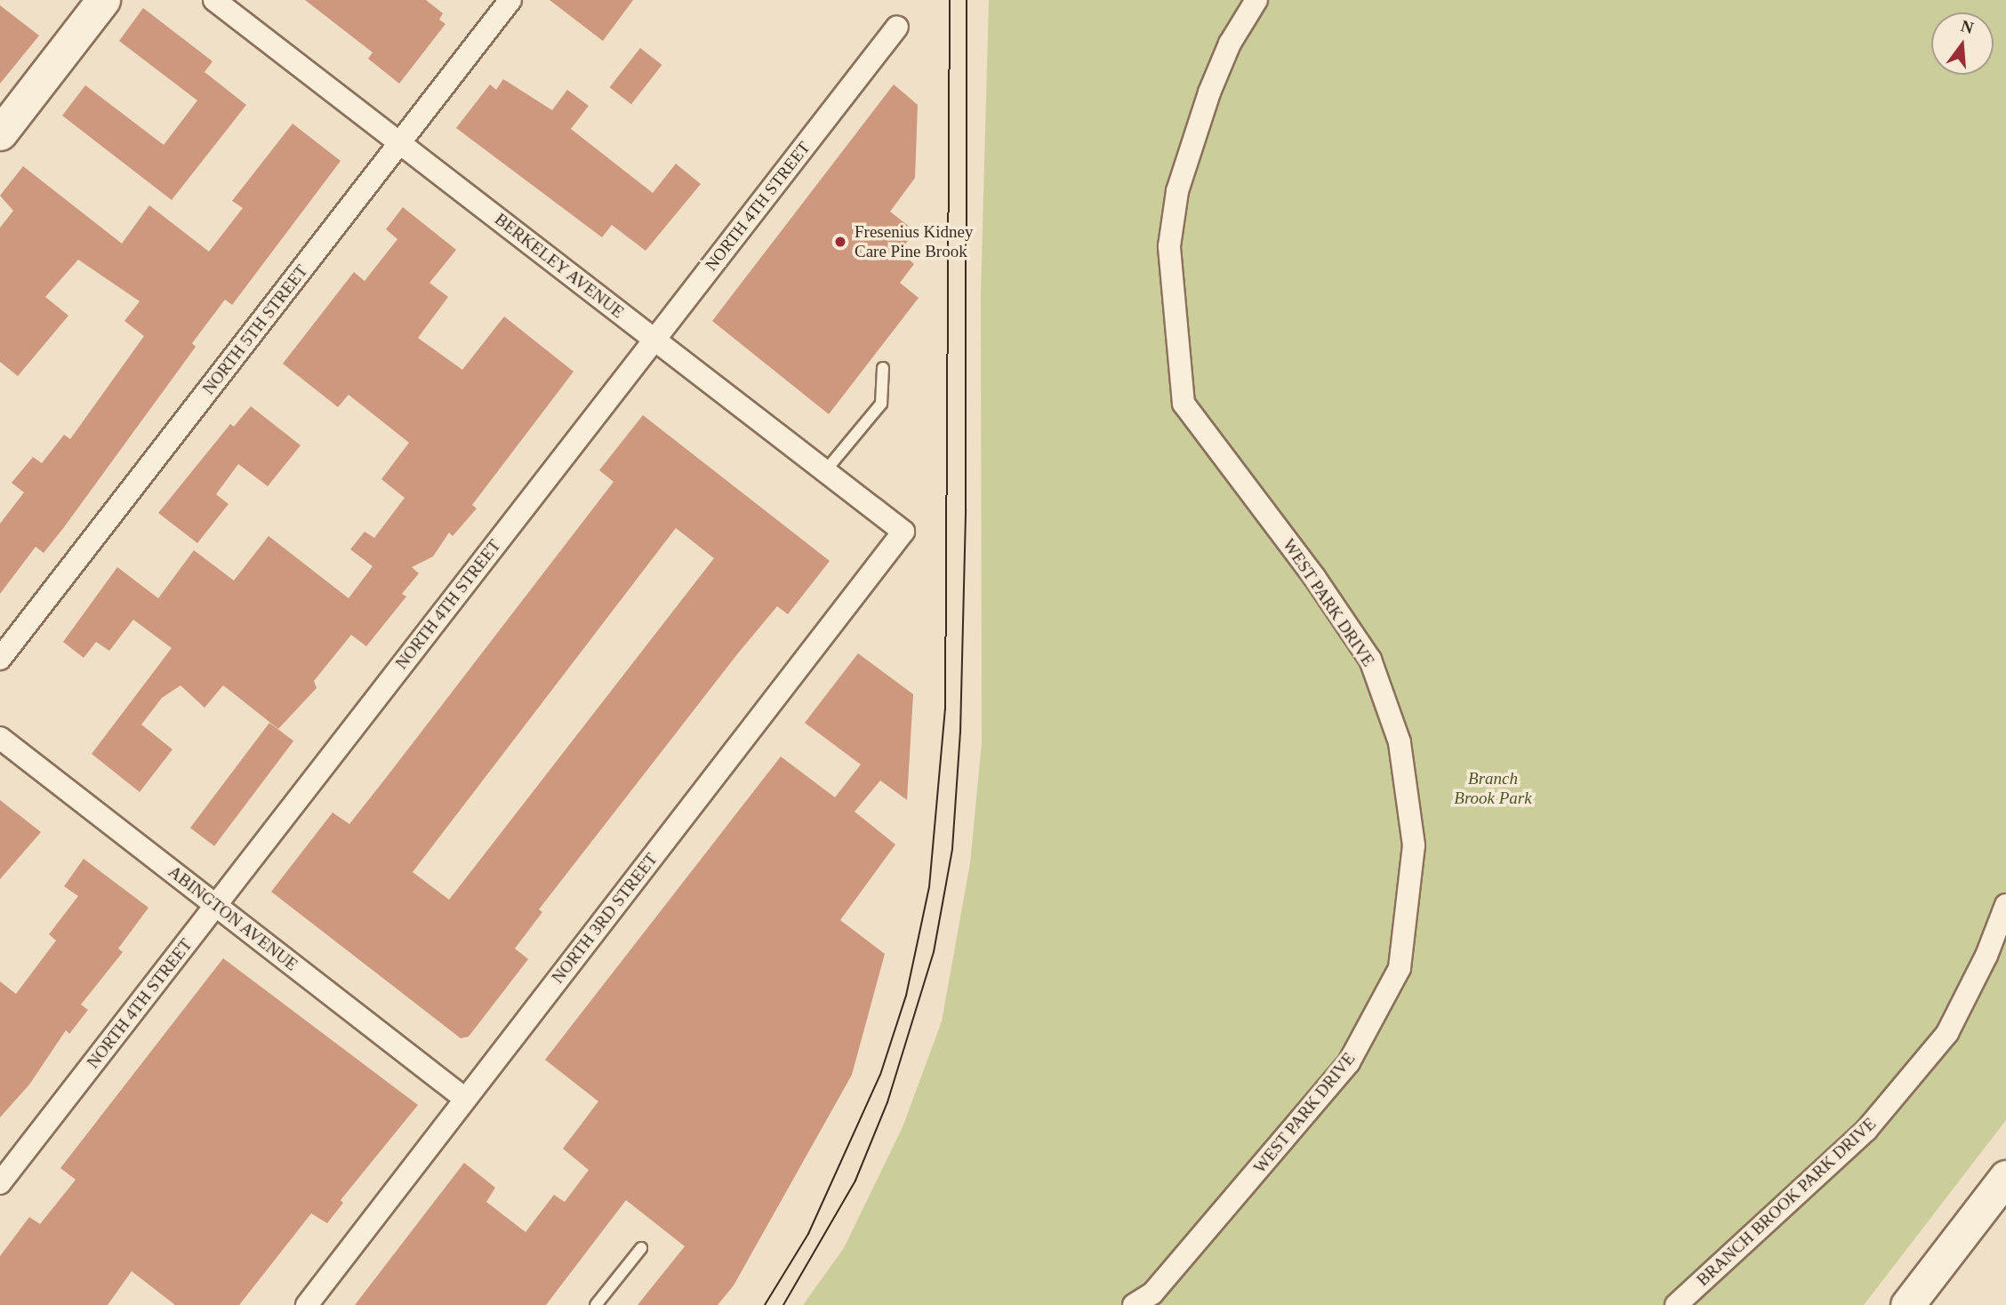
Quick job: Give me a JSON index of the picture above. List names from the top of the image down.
{
  "streets": {
    "street": [
      "NORTH 4TH STREET",
      "BERKELEY AVENUE",
      "NORTH 5TH STREET",
      "WEST PARK DRIVE",
      "ABINGTON AVENUE",
      "NORTH 3RD STREET",
      "BRANCH BROOK PARK DRIVE"
    ]
  },
  "crossings": [
    ["NORTH 4TH STREET", "BERKELEY AVENUE"],
    ["NORTH 4TH STREET", "ABINGTON AVENUE"],
    ["BERKELEY AVENUE", "NORTH 5TH STREET"],
    ["BERKELEY AVENUE", "NORTH 3RD STREET"],
    ["ABINGTON AVENUE", "NORTH 3RD STREET"]
  ],
  "parks": ["Branch Brook Park"],
  "places": ["Fresenius Kidney Care Pine Brook"],
  "north": "top"
}
